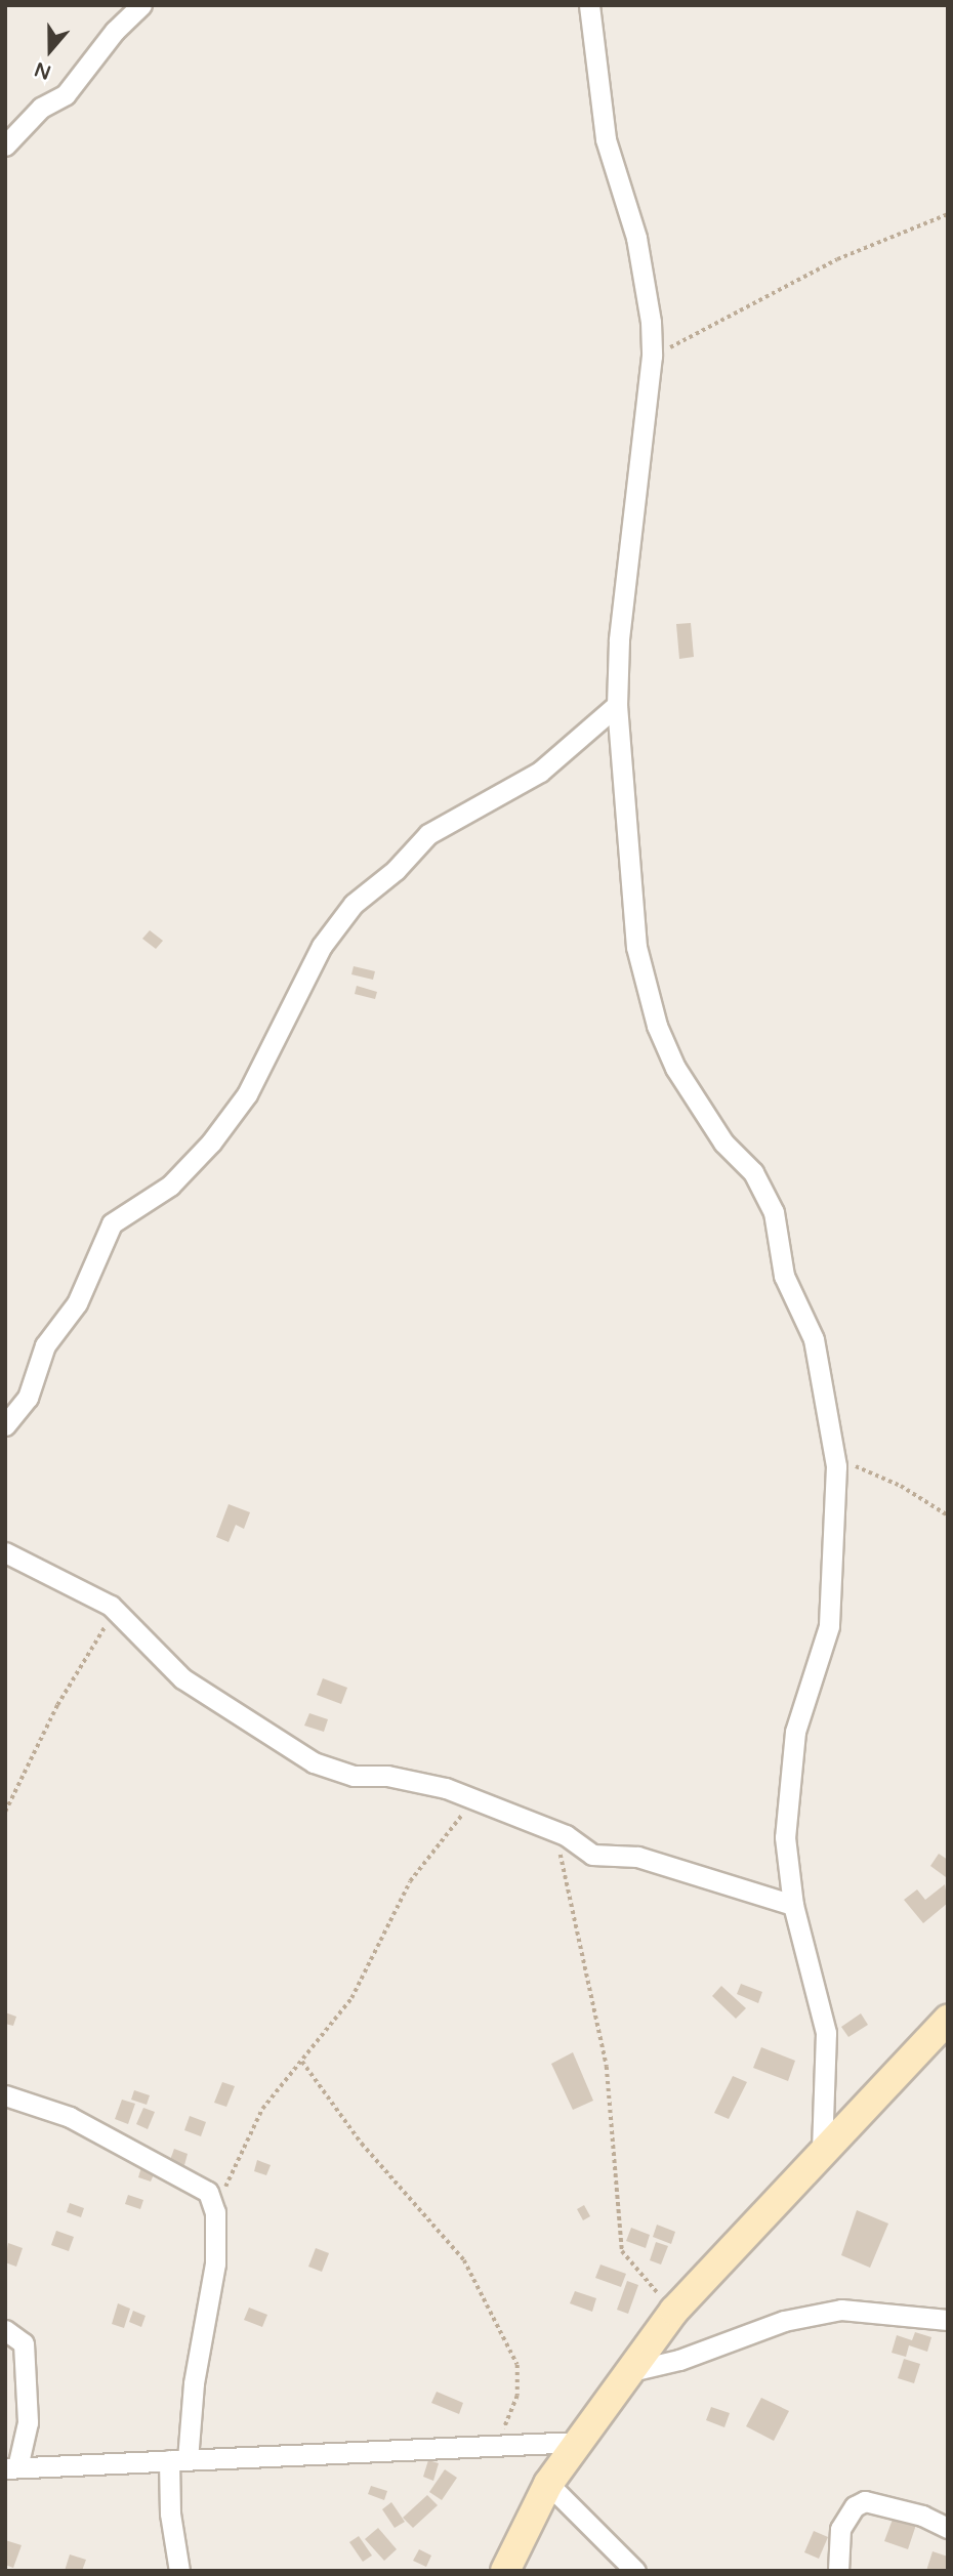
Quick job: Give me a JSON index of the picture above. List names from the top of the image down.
{
  "north": "bottom"
}
